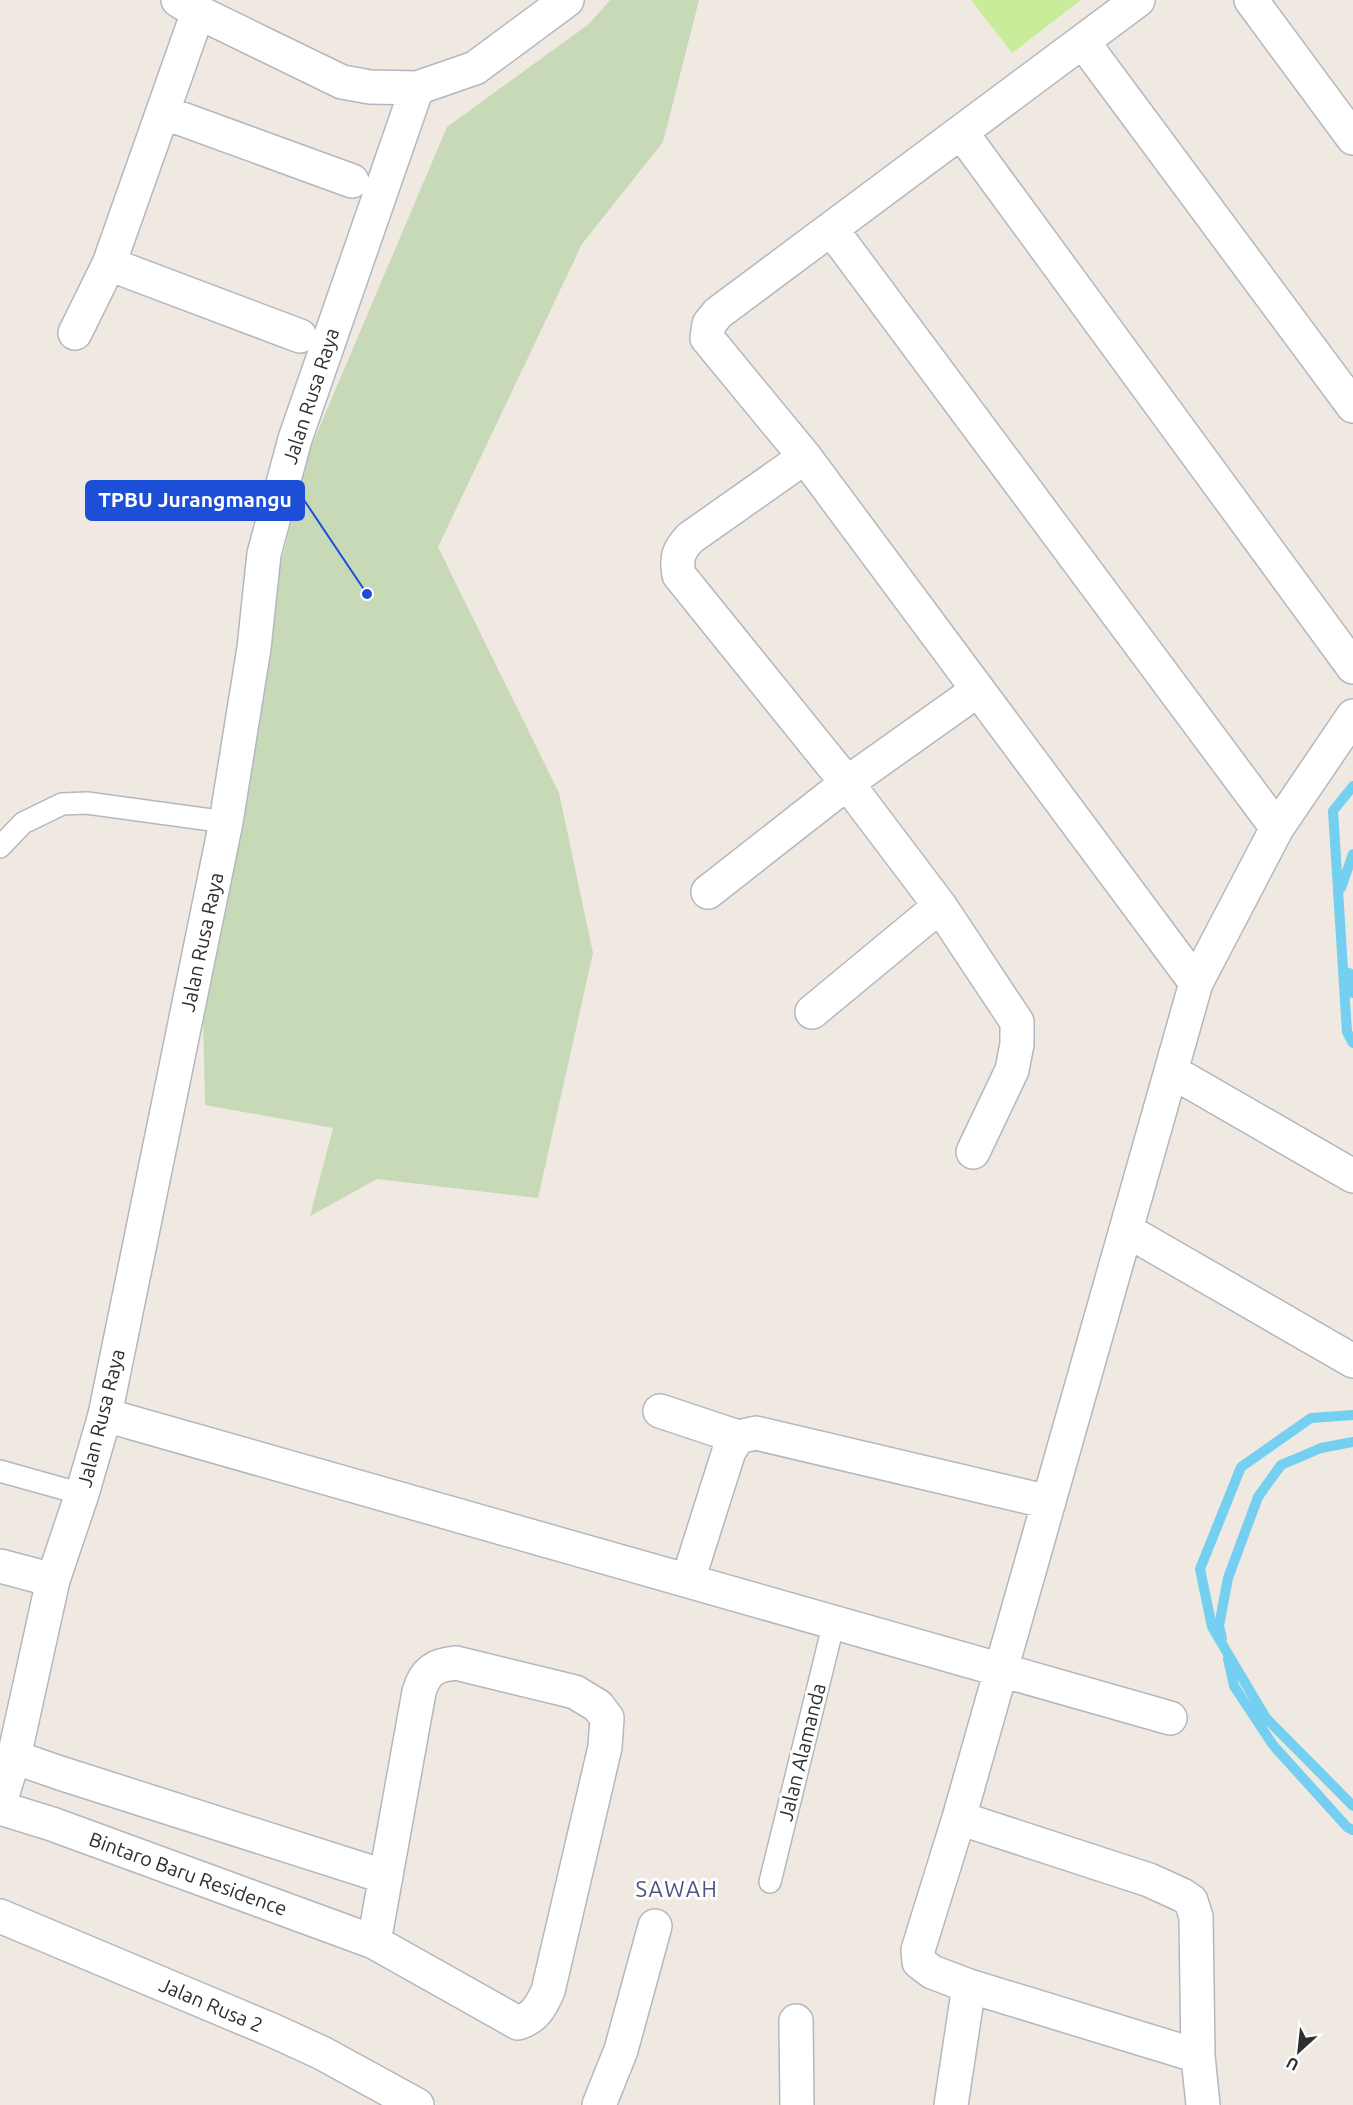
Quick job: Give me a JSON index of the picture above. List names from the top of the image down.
{
  "streets": {
    "street": ["Jalan Rusa Raya", "Bintaro Baru Residence", "Jalan Rusa 2"],
    "lane": ["Jalan Alamanda"]
  },
  "crossings": [
    ["Jalan Rusa Raya", "Bintaro Baru Residence"]
  ],
  "districts": ["SAWAH"],
  "places": ["TPBU Jurangmangu"],
  "north": "bottom left"
}
